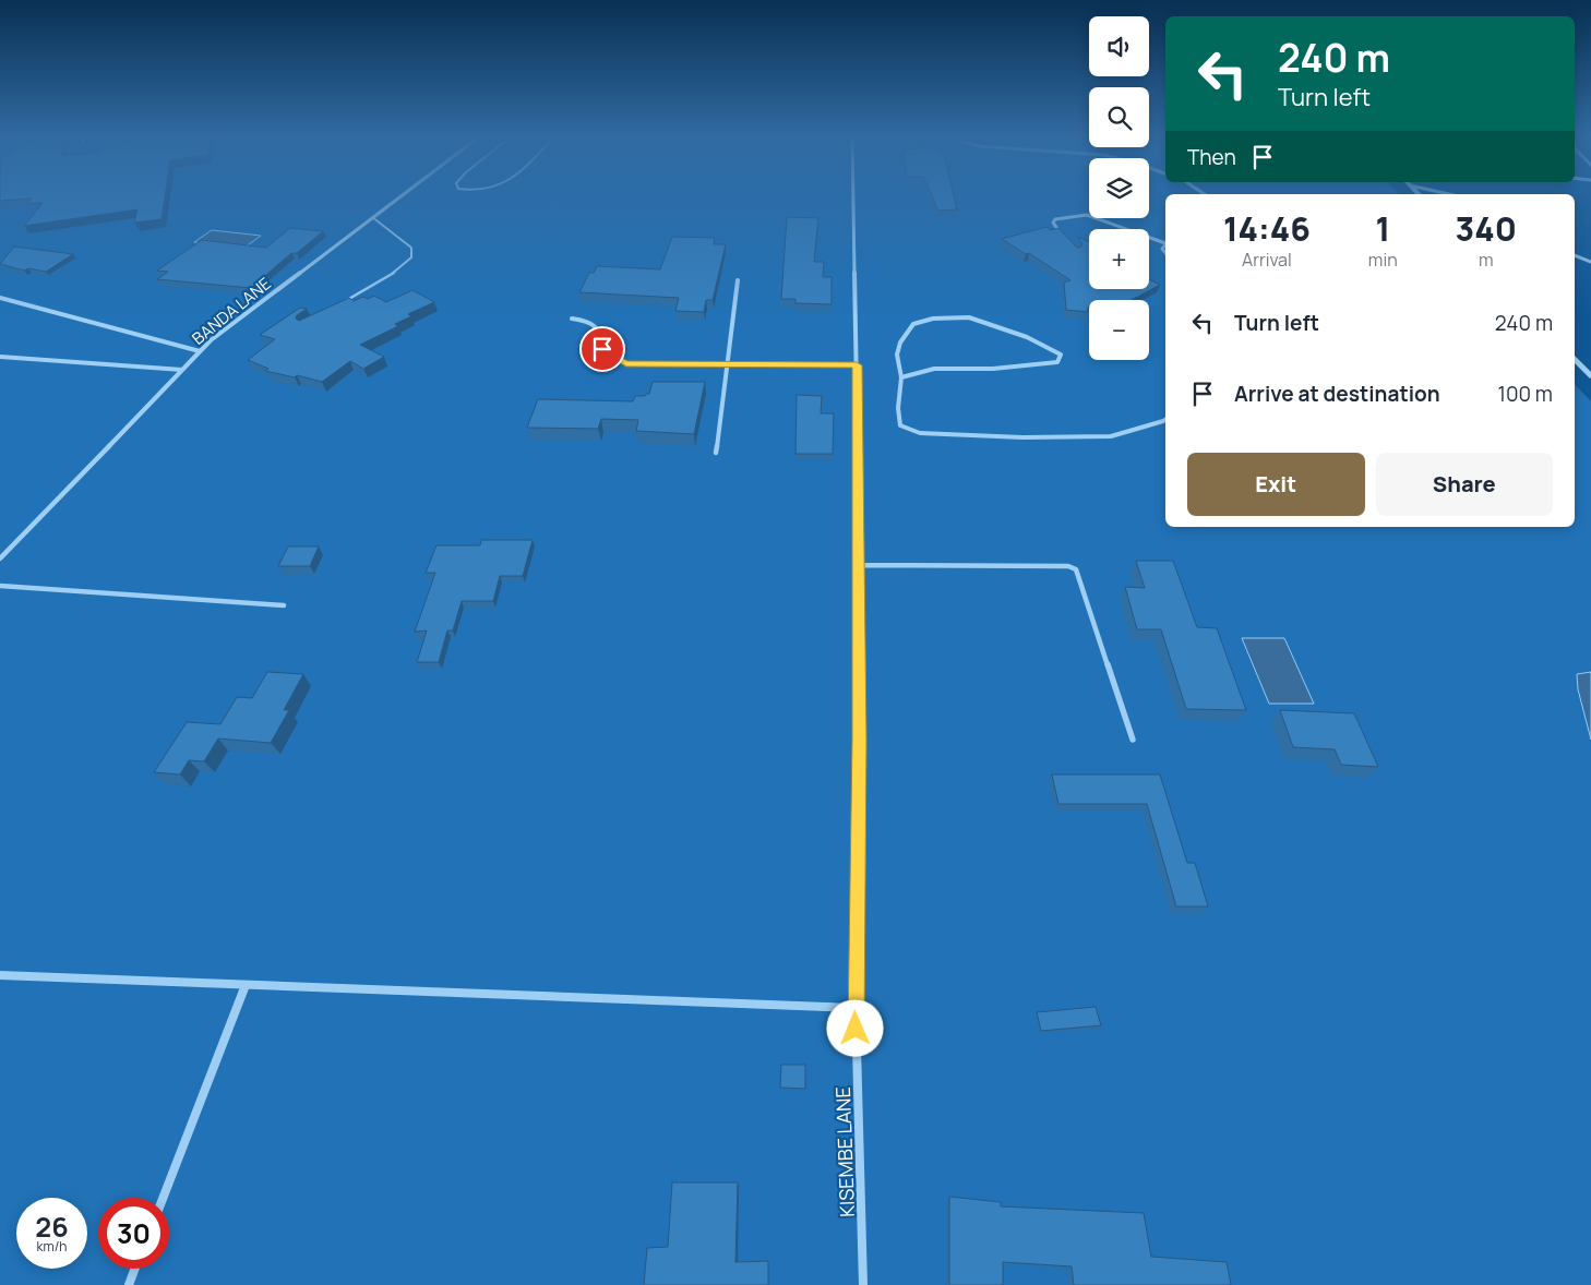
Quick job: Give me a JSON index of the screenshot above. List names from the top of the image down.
{
  "streets": {
    "street": ["BANDA LANE", "KISEMBE LANE"]
  },
  "page": {
    "map_buttons": ["+", "−"],
    "turn": ["240 m", "Turn left"],
    "then": "Then",
    "eta": [
      "14:46",
      "Arrival",
      "1",
      "min",
      "340",
      "m"
    ],
    "list": [
      {
        "name": "Turn left",
        "value": "240 m"
      },
      {
        "name": "Arrive at destination",
        "value": "100 m"
      }
    ],
    "buttons": ["Exit", "Share"],
    "speed": "26 km/h",
    "limit": "30"
  }
}
